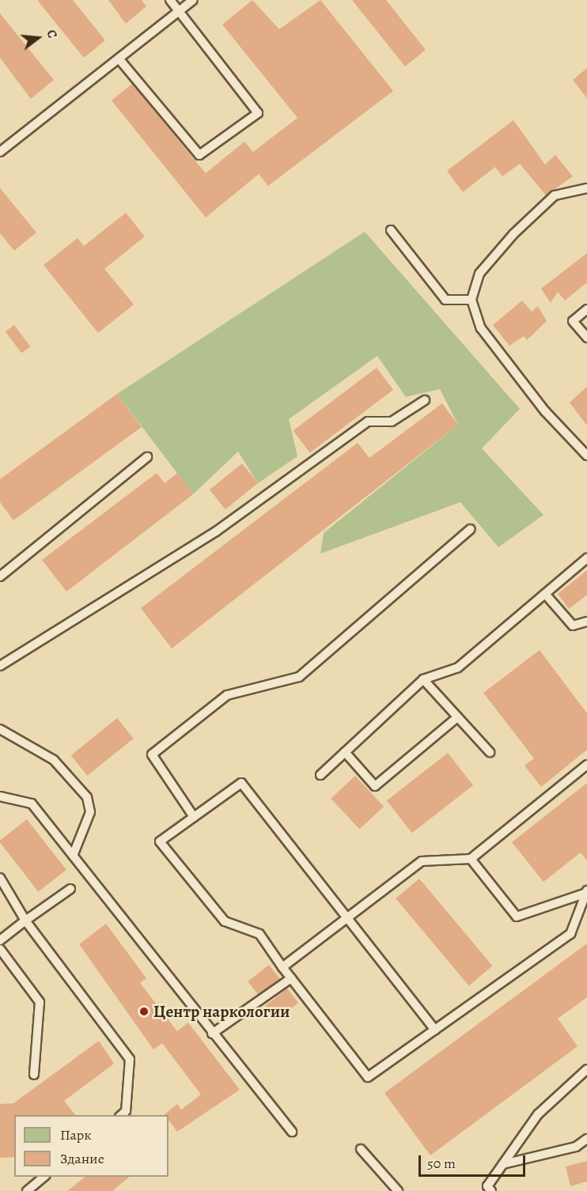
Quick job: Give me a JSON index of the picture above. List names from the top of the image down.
{
  "places": ["Центр наркологии"],
  "legend": ["Парк", "Здание"],
  "scale_bar": "50 m",
  "north": "right"
}
